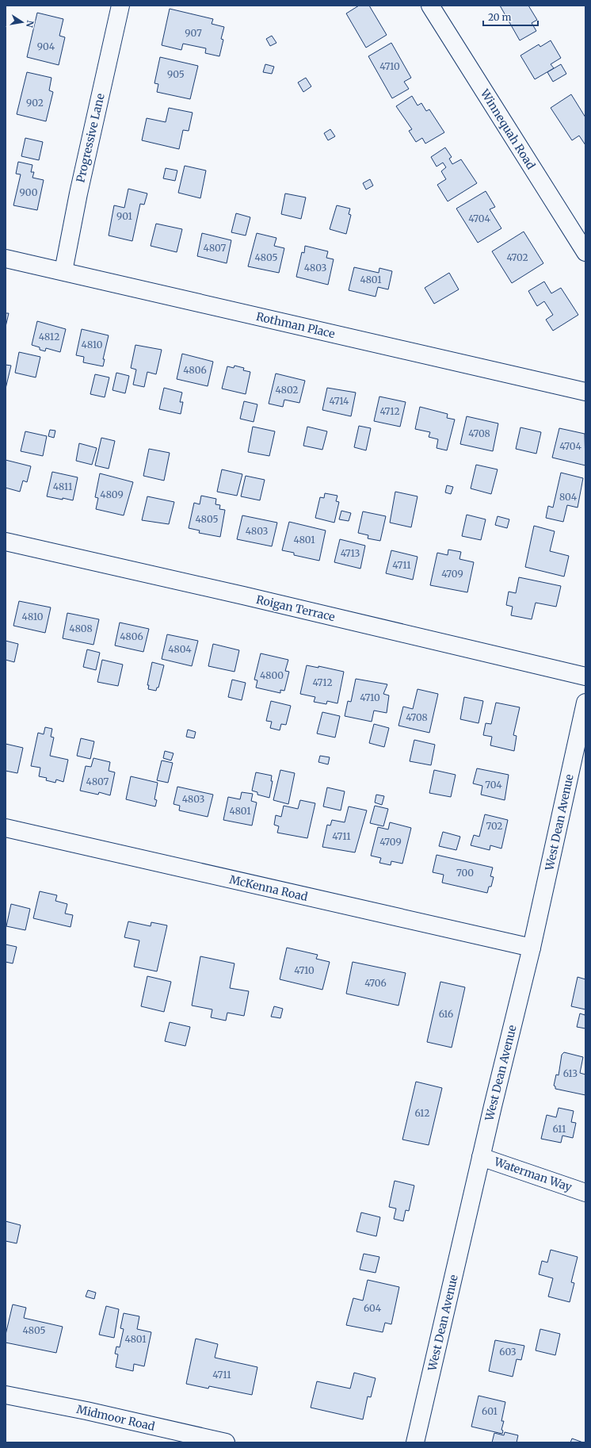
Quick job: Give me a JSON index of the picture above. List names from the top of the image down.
{
  "streets": {
    "street": [
      "Winnequah Road",
      "Progressive Lane",
      "Rothman Place",
      "Roigan Terrace",
      "West Dean Avenue",
      "McKenna Road",
      "Waterman Way",
      "Midmoor Road"
    ]
  },
  "crossings": [
    ["Progressive Lane", "Rothman Place"],
    ["West Dean Avenue", "McKenna Road"],
    ["West Dean Avenue", "Waterman Way"]
  ],
  "house_numbers": [
    "907",
    "904",
    "4710",
    "905",
    "902",
    "900",
    "901",
    "4704",
    "4807",
    "4805",
    "4702",
    "4803",
    "4801",
    "4812",
    "4810",
    "4806",
    "4802",
    "4714",
    "4712",
    "4708",
    "4704",
    "4811",
    "4809",
    "804",
    "4805",
    "4803",
    "4801",
    "4713",
    "4711",
    "4709",
    "4810",
    "4808",
    "4806",
    "4804",
    "4800",
    "4712",
    "4710",
    "4708",
    "4807",
    "704",
    "4803",
    "4801",
    "702",
    "4711",
    "4709",
    "700",
    "4710",
    "4706",
    "616",
    "613",
    "612",
    "611",
    "604",
    "4805",
    "4801",
    "603",
    "4711",
    "601"
  ],
  "scale_bar": "20 m",
  "north": "right"
}
